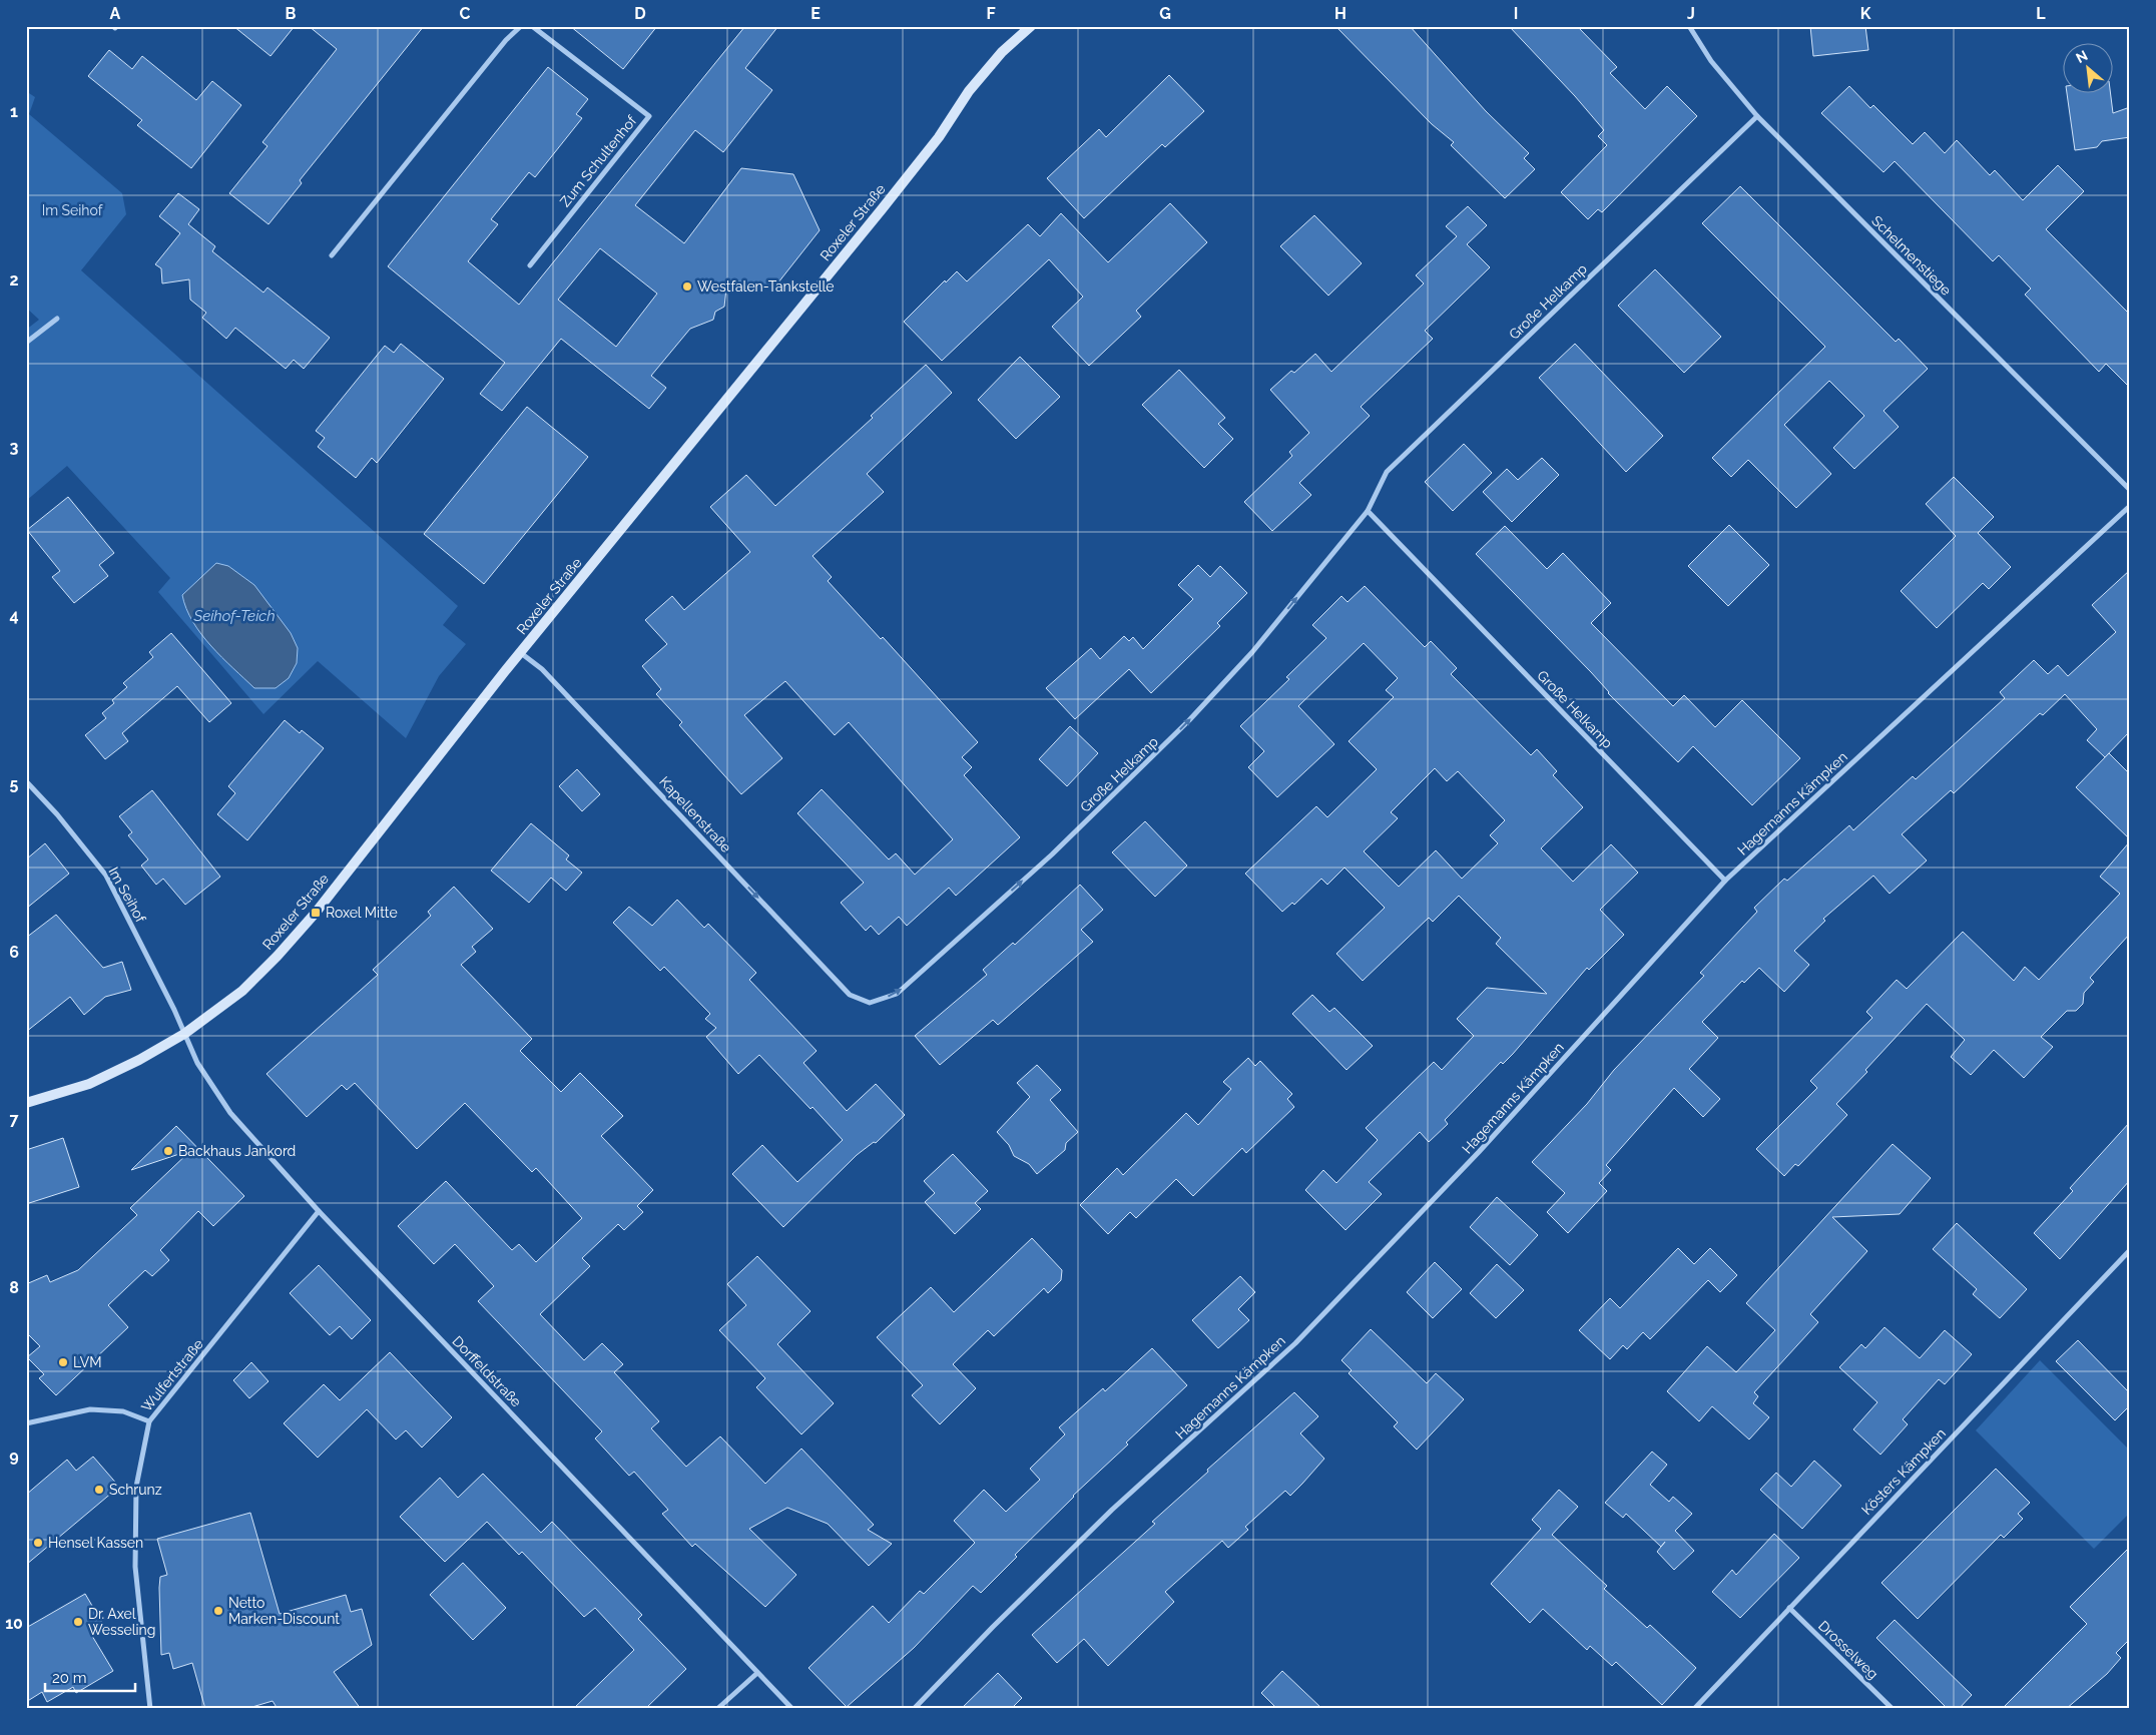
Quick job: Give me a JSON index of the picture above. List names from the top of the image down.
{
  "streets": {
    "main road": ["Roxeler Straße"],
    "street": [
      "Zum Schultenhof",
      "Schelmenstiege",
      "Große Helkamp",
      "Hagemanns Kämpken",
      "Kapellenstraße",
      "Im Seihof",
      "Dorffeldstraße",
      "Wulfertstraße",
      "Kösters Kämpken",
      "Drosselweg"
    ]
  },
  "crossings": [
    ["Roxeler Straße", "Kapellenstraße"],
    ["Roxeler Straße", "Im Seihof"],
    ["Roxeler Straße", "Dorffeldstraße"],
    ["Schelmenstiege", "Große Helkamp"],
    ["Große Helkamp", "Hagemanns Kämpken"],
    ["Große Helkamp", "Kapellenstraße"],
    ["Im Seihof", "Dorffeldstraße"],
    ["Dorffeldstraße", "Wulfertstraße"],
    ["Kösters Kämpken", "Drosselweg"]
  ],
  "one_way": ["Große Helkamp", "Kapellenstraße"],
  "water": ["Seihof-Teich"],
  "parks": ["Im Seihof"],
  "places": {
    "other": [
      "Westfalen-Tankstelle",
      "Backhaus Jankord",
      "LVM",
      "Schrunz",
      "Hensel Kassen",
      "Netto Marken-Discount",
      "Dr. Axel Wesseling"
    ],
    "transit": ["Roxel Mitte"]
  },
  "scale_bar": "20 m",
  "north": "top left",
  "grid": {
    "columns": [
      "A",
      "B",
      "C",
      "D",
      "E",
      "F",
      "G",
      "H",
      "I",
      "J",
      "K",
      "L"
    ],
    "rows": [
      "1",
      "2",
      "3",
      "4",
      "5",
      "6",
      "7",
      "8",
      "9",
      "10"
    ]
  }
}
